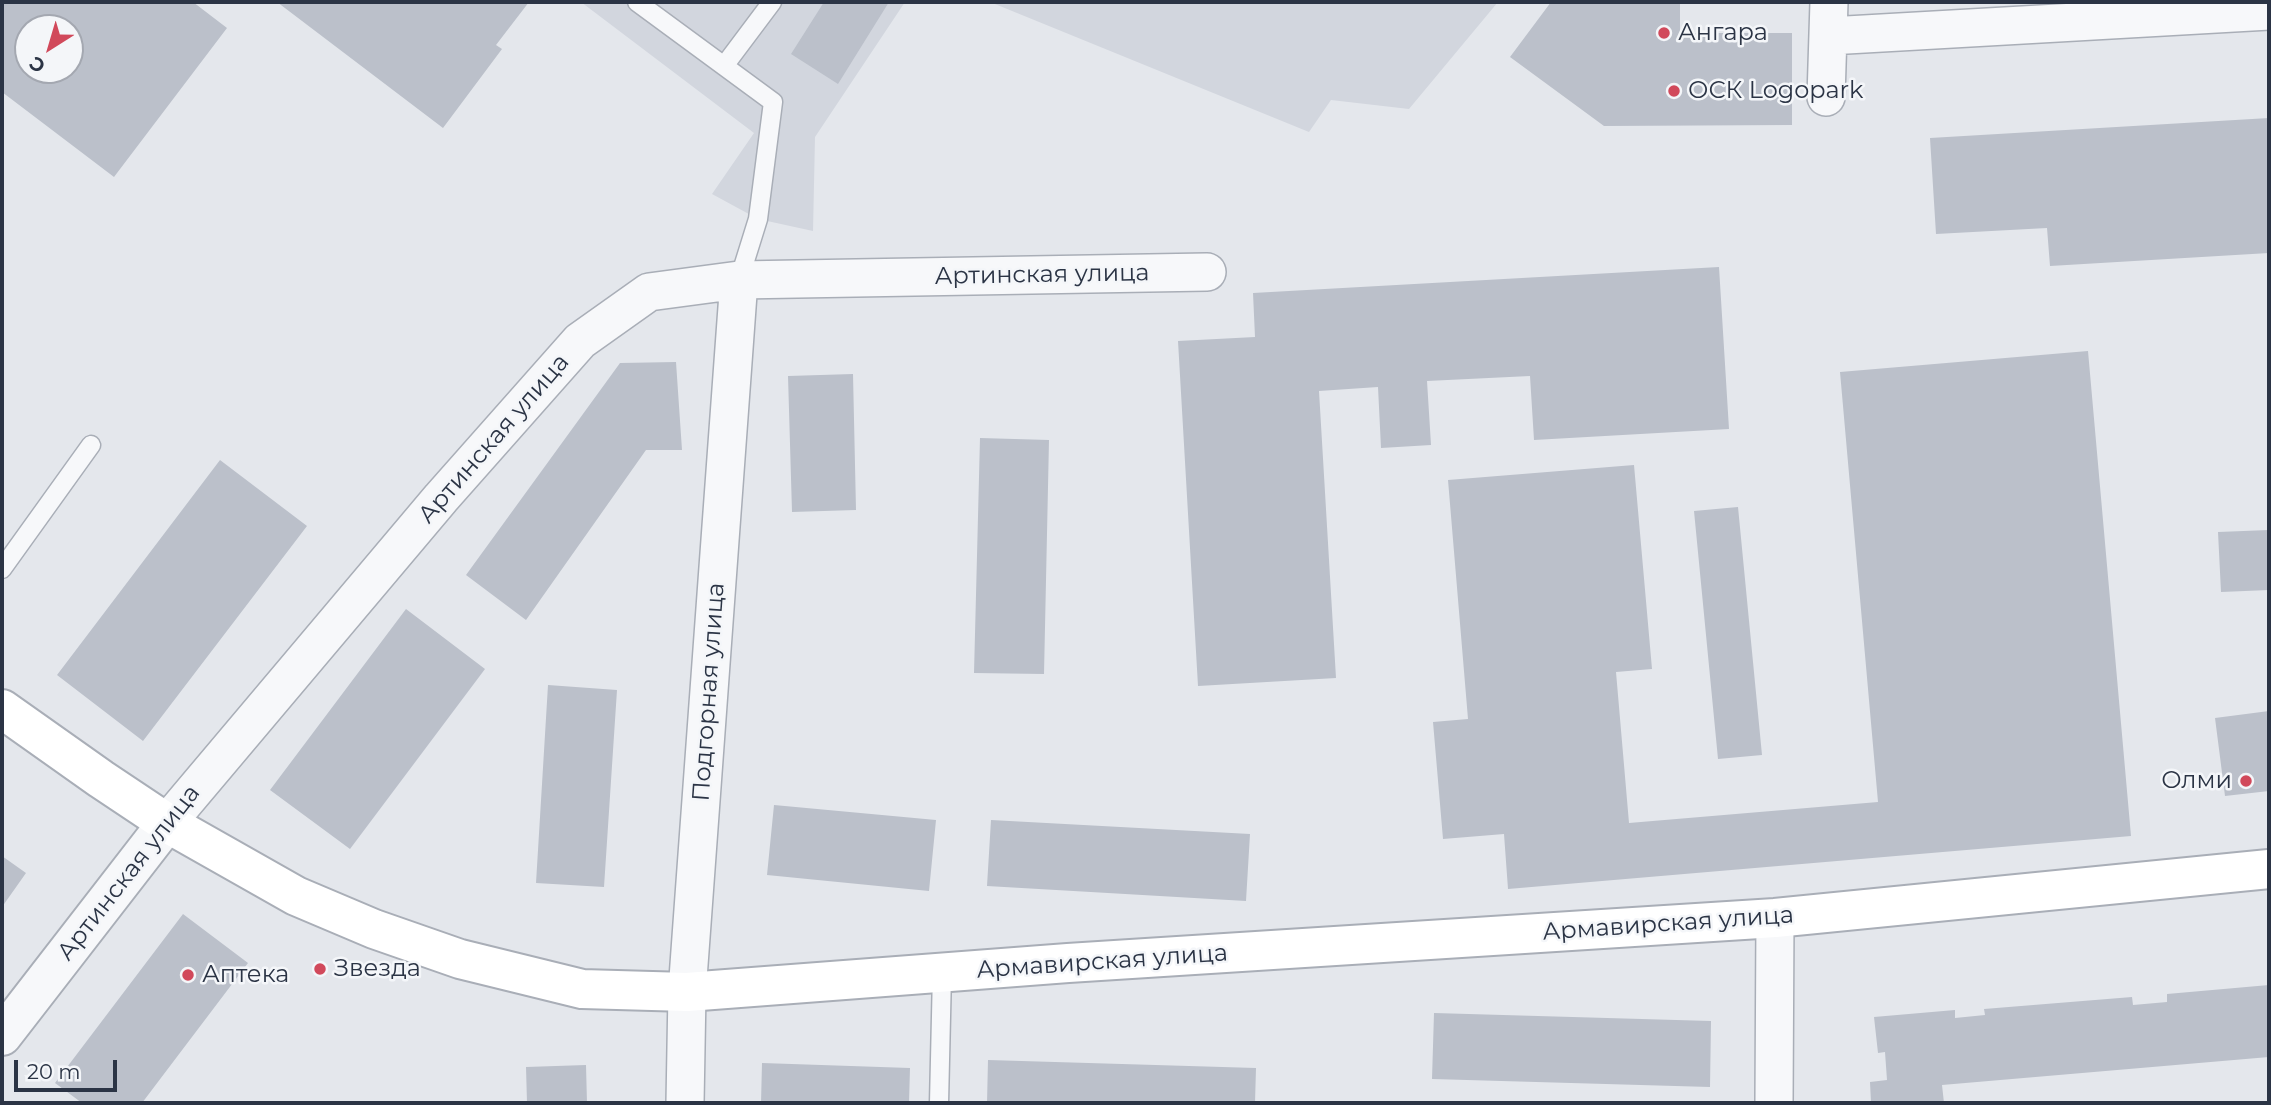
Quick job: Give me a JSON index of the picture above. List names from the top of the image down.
{
  "streets": {
    "main road": ["Армавирская улица"],
    "street": ["Артинская улица", "Подгорная улица"]
  },
  "crossings": [
    ["Артинская улица", "Подгорная улица"],
    ["Артинская улица", "Армавирская улица"],
    ["Подгорная улица", "Армавирская улица"]
  ],
  "places": [
    "Ангара",
    "ОСК Logopark",
    "Олми",
    "Звезда",
    "Аптека"
  ],
  "scale_bar": "20 m",
  "north": "bottom left"
}
